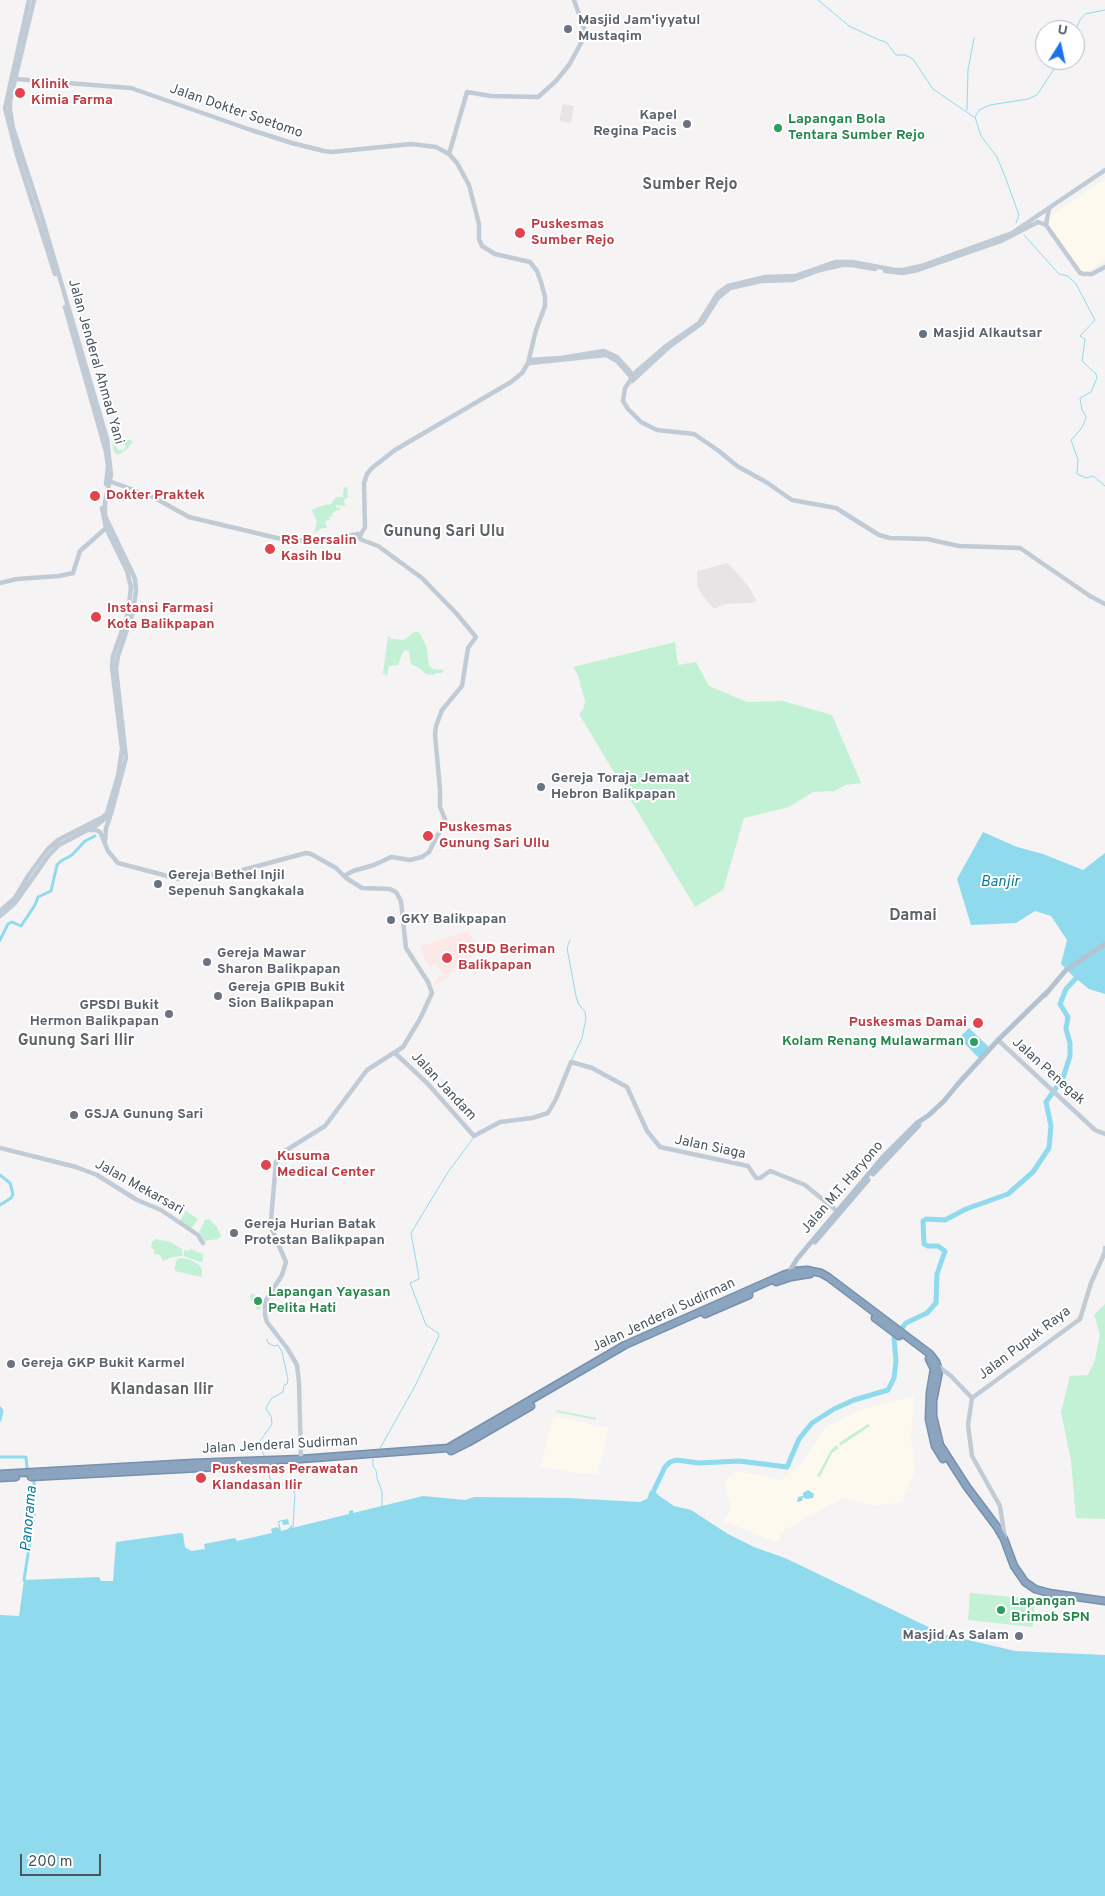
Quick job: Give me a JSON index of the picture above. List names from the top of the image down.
{
  "streets": {
    "highway": ["Jalan Jenderal Sudirman"],
    "main road": [
      "Jalan Dokter Soetomo",
      "Jalan Jenderal Ahmad Yani",
      "Jalan Penegak",
      "Jalan Jandam",
      "Jalan Siaga",
      "Jalan Mekarsari",
      "Jalan M.T. Haryono",
      "Jalan Pupuk Raya"
    ]
  },
  "crossings": [
    ["Jalan Dokter Soetomo", "Jalan Jenderal Ahmad Yani"],
    ["Jalan Penegak", "Jalan M.T. Haryono"],
    ["Jalan Jandam", "Jalan Siaga"],
    ["Jalan Siaga", "Jalan M.T. Haryono"],
    ["Jalan M.T. Haryono", "Jalan Jenderal Sudirman"]
  ],
  "districts": [
    "Sumber Rejo",
    "Gunung Sari Ulu",
    "Damai",
    "Gunung Sari Ilir",
    "Klandasan Ilir"
  ],
  "water": ["Banjir", "Panorama"],
  "places": [
    "Masjid Jam'iyyatul Mustaqim",
    "Klinik Kimia Farma",
    "Kapel Regina Pacis",
    "Lapangan Bola Tentara Sumber Rejo",
    "Puskesmas Sumber Rejo",
    "Masjid Alkautsar",
    "Dokter Praktek",
    "RS Bersalin Kasih Ibu",
    "Instansi Farmasi Kota Balikpapan",
    "Gereja Toraja Jemaat Hebron Balikpapan",
    "Puskesmas Gunung Sari Ullu",
    "Gereja Bethel Injil Sepenuh Sangkakala",
    "GKY Balikpapan",
    "RSUD Beriman Balikpapan",
    "Gereja Mawar Sharon Balikpapan",
    "Gereja GPIB Bukit Sion Balikpapan",
    "GPSDI Bukit Hermon Balikpapan",
    "Puskesmas Damai",
    "Kolam Renang Mulawarman",
    "GSJA Gunung Sari",
    "Kusuma Medical Center",
    "Gereja Hurian Batak Protestan Balikpapan",
    "Lapangan Yayasan Pelita Hati",
    "Gereja GKP Bukit Karmel",
    "Puskesmas Perawatan Klandasan Ilir",
    "Lapangan Brimob SPN",
    "Masjid As Salam"
  ],
  "scale_bar": "200 m",
  "north": "top"
}
